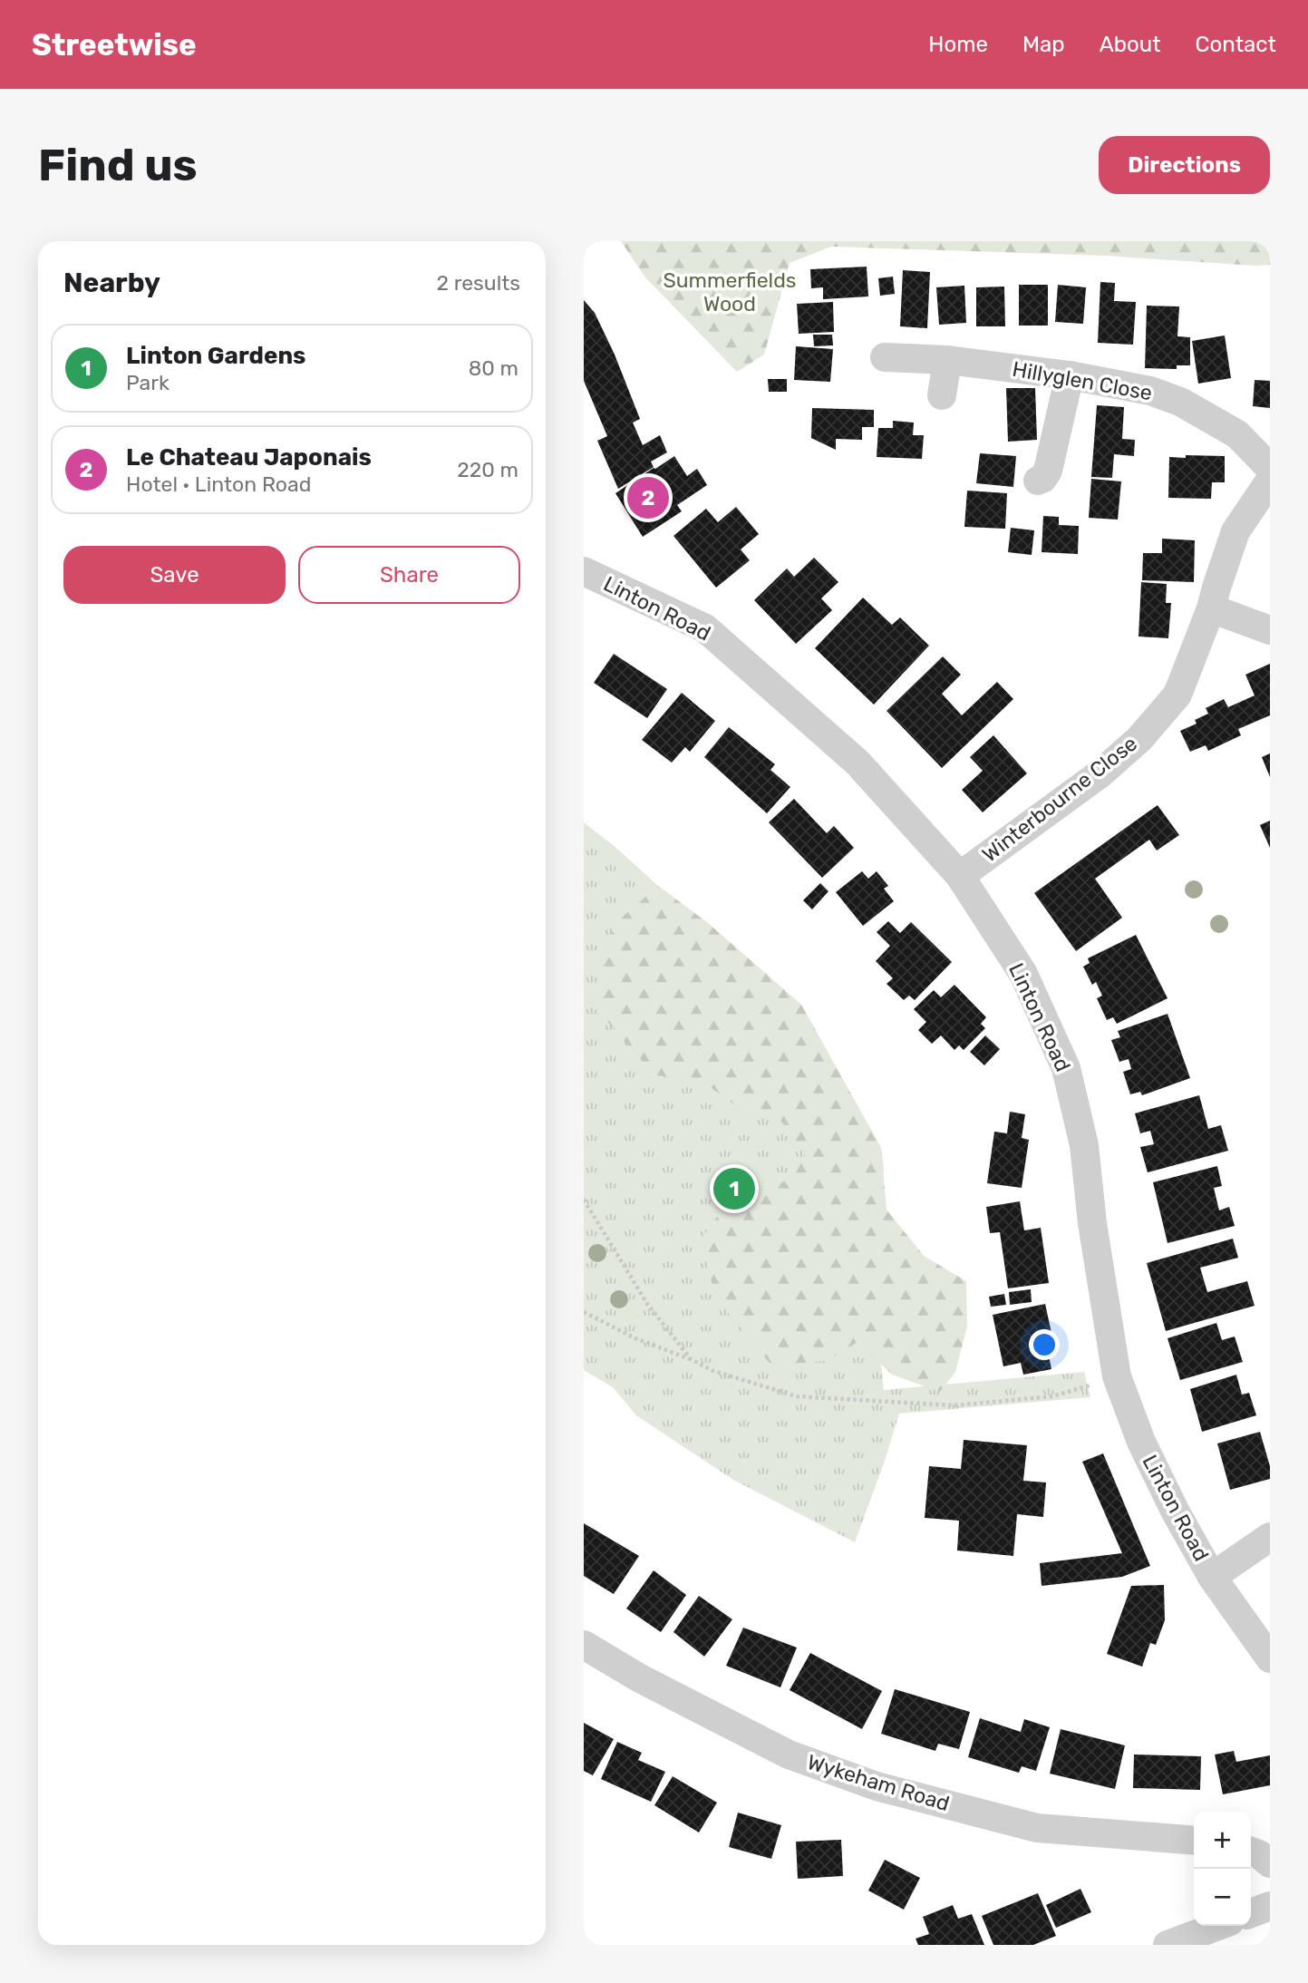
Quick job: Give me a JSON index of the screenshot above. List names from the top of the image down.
{
  "streets": {
    "street": [
      "Hillyglen Close",
      "Linton Road",
      "Winterbourne Close",
      "Wykeham Road"
    ]
  },
  "crossings": [
    ["Linton Road", "Winterbourne Close"]
  ],
  "parks": ["Summerfields Wood"],
  "page": {
    "header": "Streetwise",
    "nav": [
      "Home",
      "Map",
      "About",
      "Contact"
    ],
    "buttons": [
      "Directions",
      ["Save", "Share"]
    ],
    "title": "Find us",
    "heading": ["Nearby", "2 results"],
    "list": [
      {
        "mark": "1",
        "name": "Linton Gardens",
        "note": "Park",
        "value": "80 m"
      },
      {
        "mark": "2",
        "name": "Le Chateau Japonais",
        "note": "Hotel · Linton Road",
        "value": "220 m"
      }
    ],
    "pins": ["2", "1"],
    "map_buttons": ["+", "−"]
  }
}
